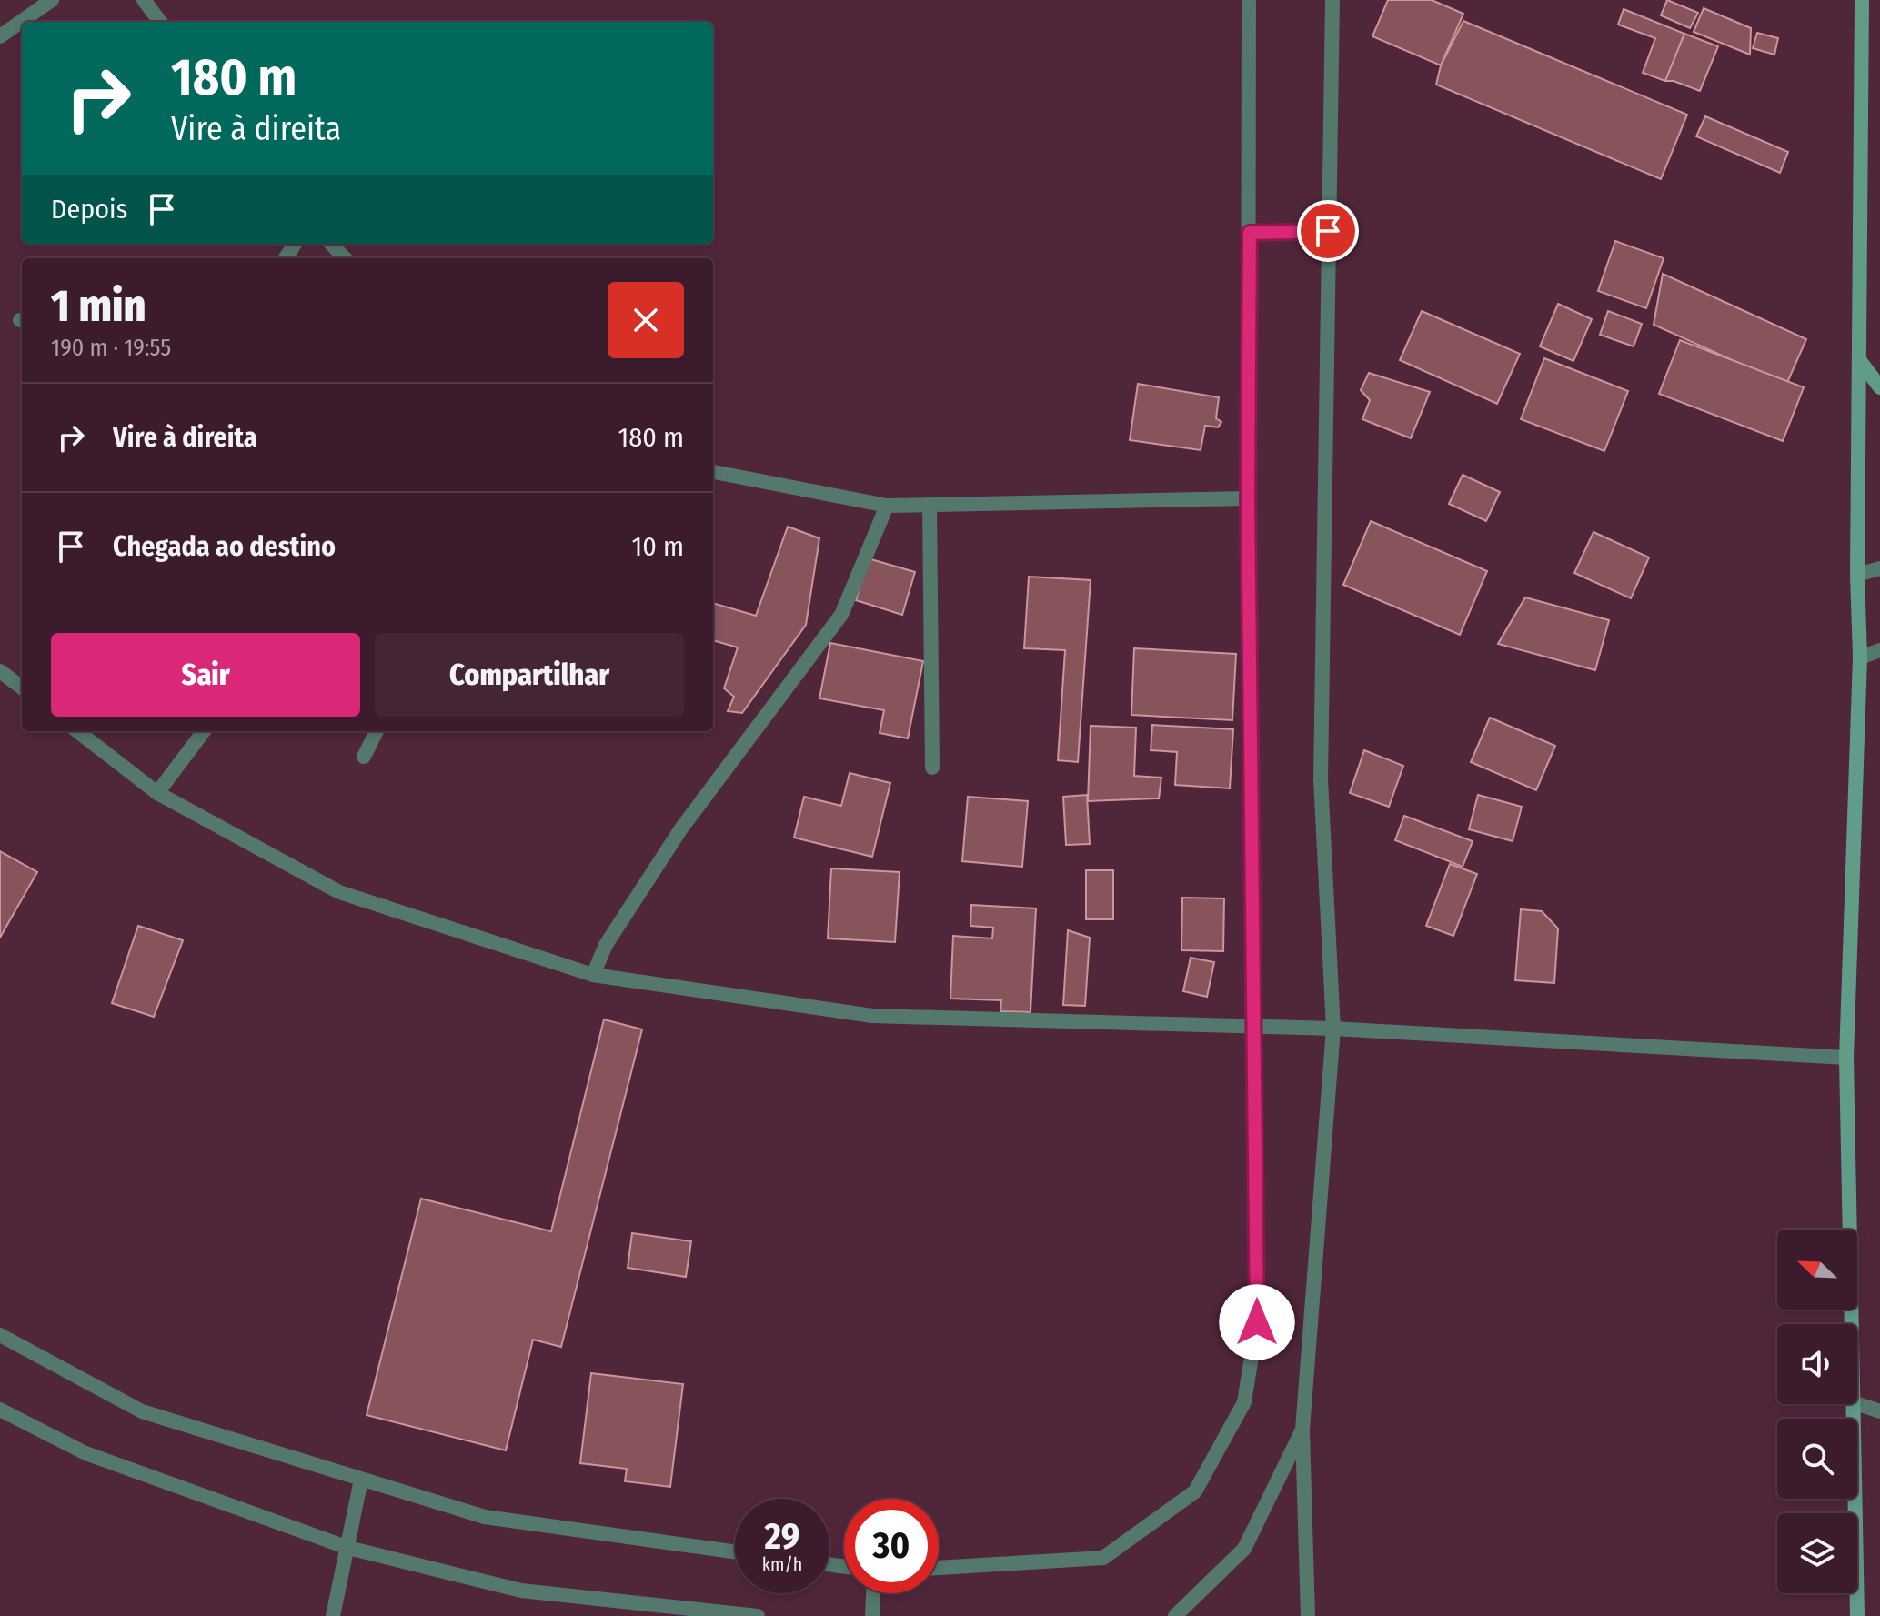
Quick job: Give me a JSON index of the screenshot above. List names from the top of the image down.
{
  "north": "top left",
  "page": {
    "turn": ["180 m", "Vire à direita"],
    "then": "Depois",
    "heading": ["1 min", "190 m · 19:55"],
    "list": [
      {
        "name": "Vire à direita",
        "value": "180 m"
      },
      {
        "name": "Chegada ao destino",
        "value": "10 m"
      }
    ],
    "buttons": ["Sair", "Compartilhar"],
    "speed": "29 km/h",
    "limit": "30"
  }
}
